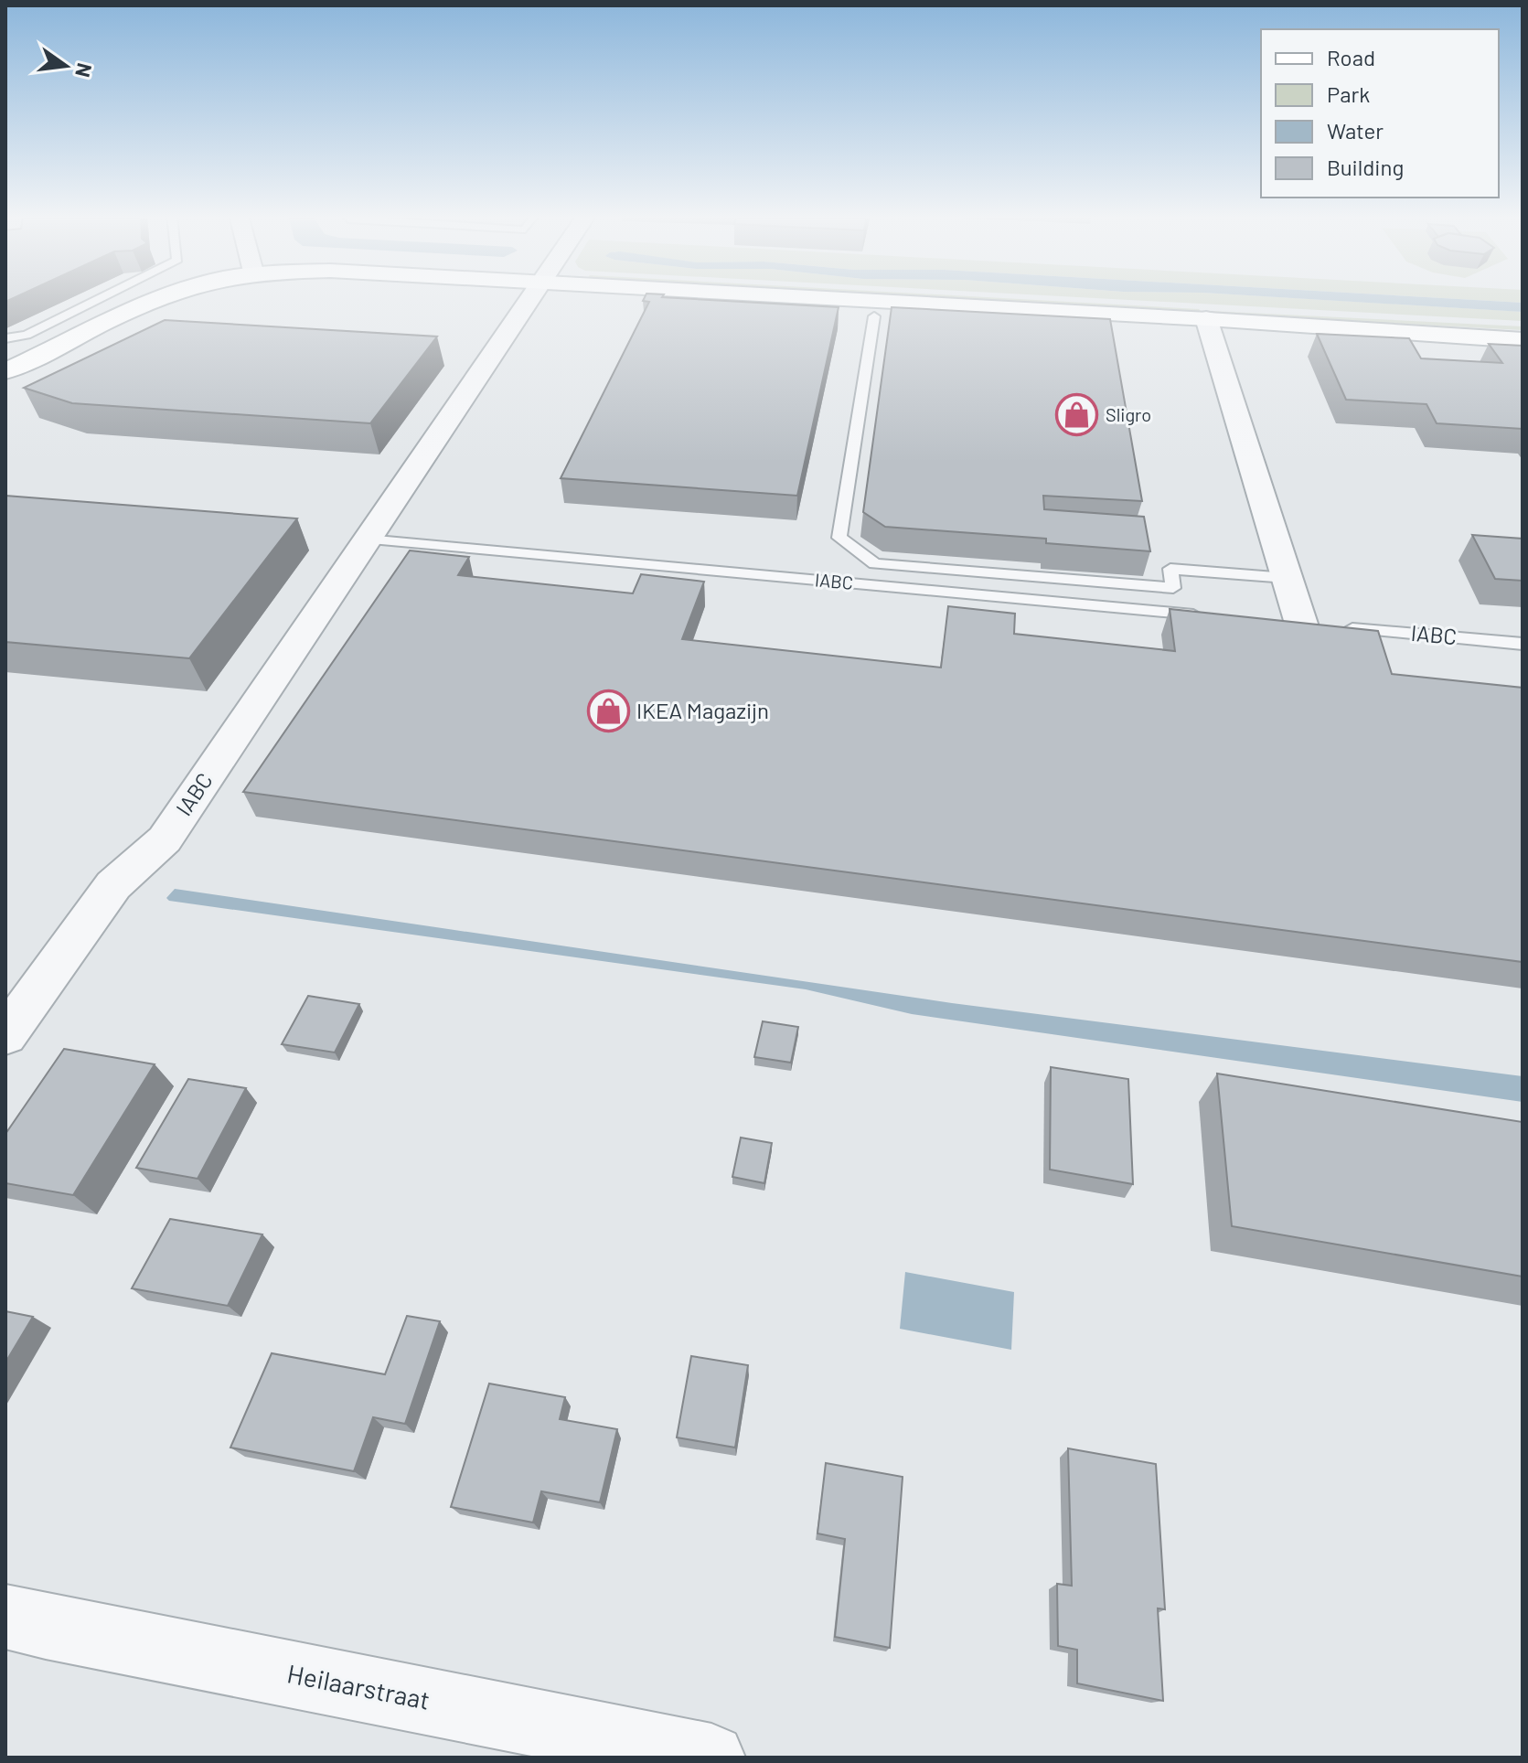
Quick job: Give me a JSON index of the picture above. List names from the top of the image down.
{
  "streets": {
    "street": ["IABC", "Heilaarstraat"]
  },
  "places": {
    "shop": ["Sligro", "IKEA Magazijn"]
  },
  "legend": [
    "Road",
    "Park",
    "Water",
    "Building"
  ],
  "north": "right"
}
